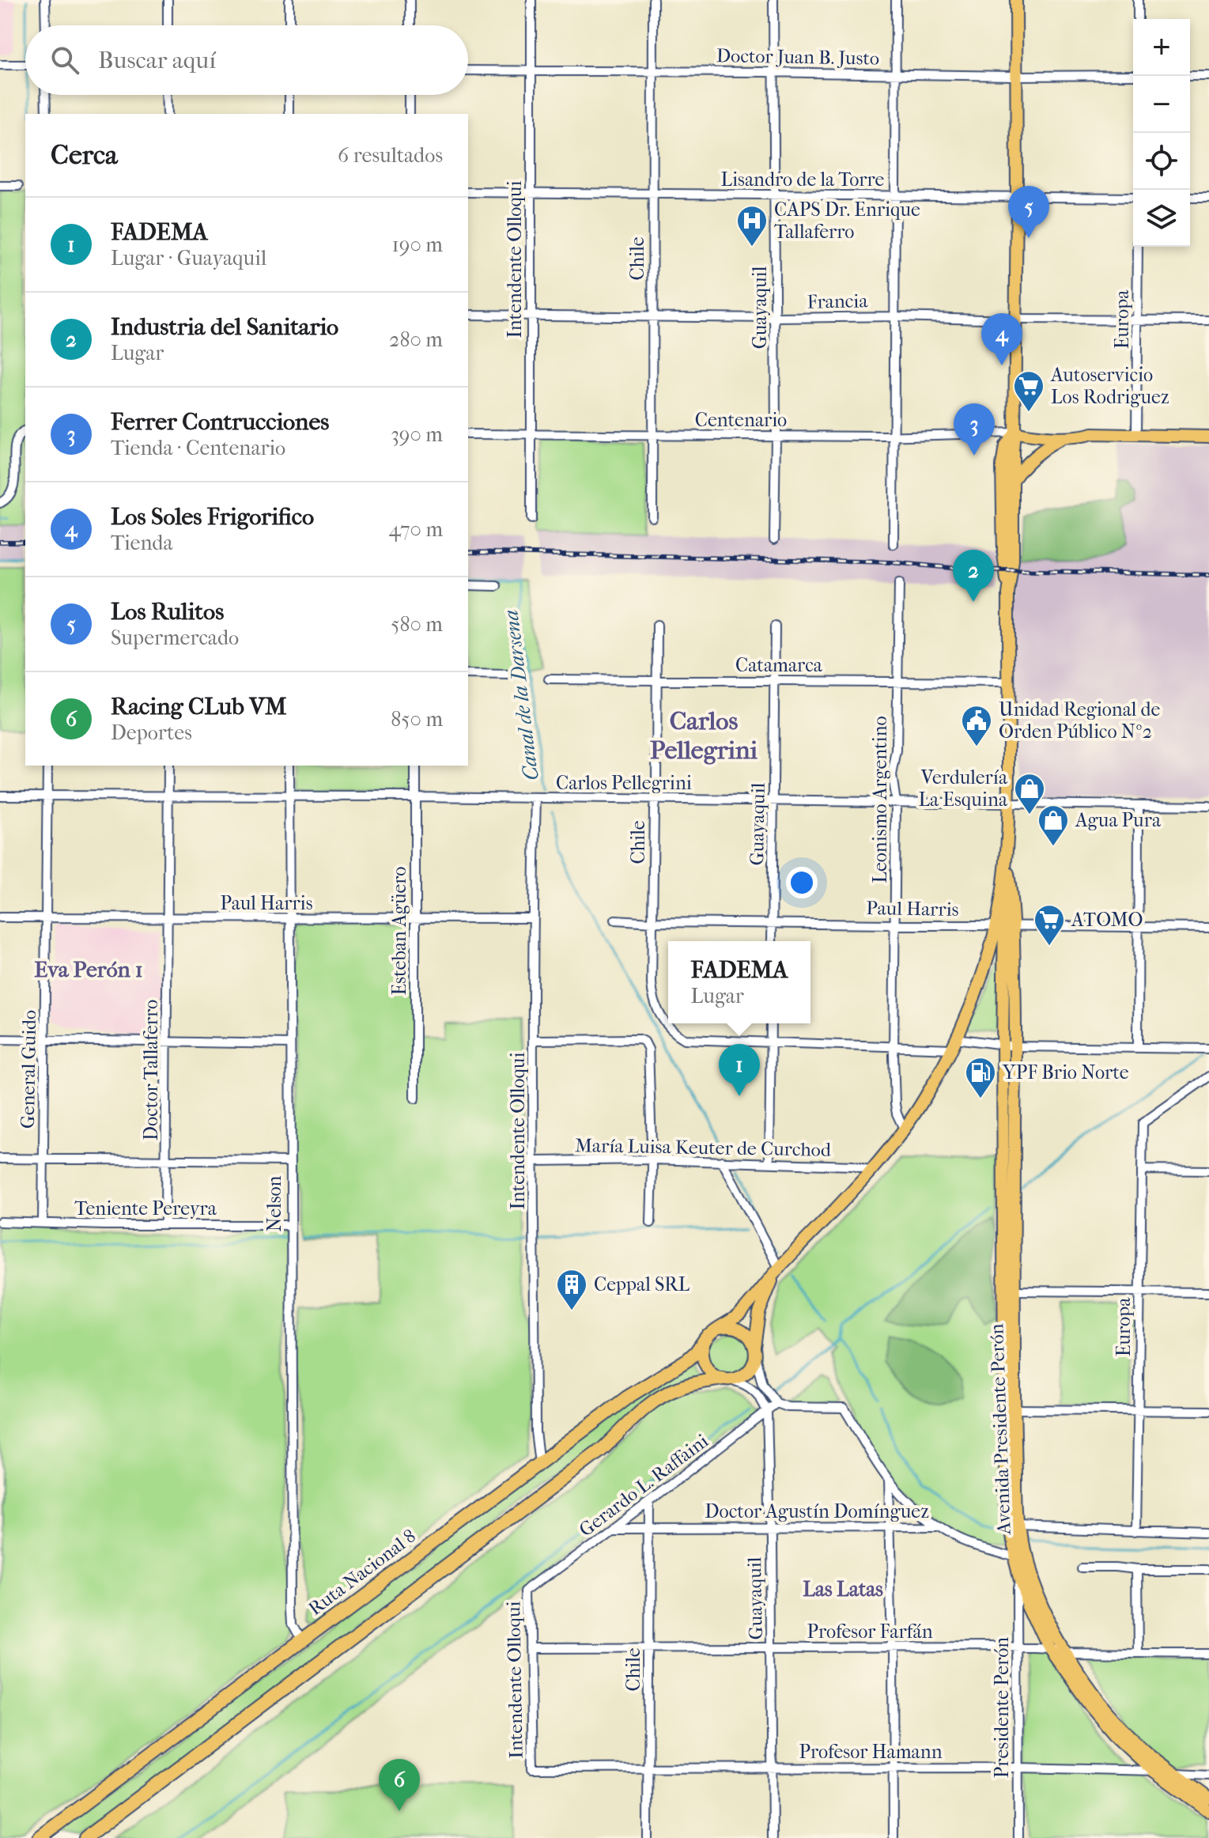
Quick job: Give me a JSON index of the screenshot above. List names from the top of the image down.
{
  "streets": {
    "highway": ["Ruta Nacional 8"],
    "main road": ["Avenida Presidente Perón"],
    "street": [
      "Doctor Juan B. Justo",
      "Lisandro de la Torre",
      "Chile",
      "Intendente Olloqui",
      "Francia",
      "Guayaquil",
      "Europa",
      "Centenario",
      "Catamarca",
      "Carlos Pellegrini",
      "Leonismo Argentino",
      "Paul Harris",
      "Esteban Agüero",
      "General Guido",
      "Doctor Tallaferro",
      "María Luisa Keuter de Curchod",
      "Nelson",
      "Teniente Pereyra",
      "Gerardo L. Raffaini",
      "Doctor Agustín Domínguez",
      "Profesor Farfán",
      "Presidente Perón",
      "Profesor Hamann"
    ]
  },
  "crossings": [
    ["Doctor Juan B. Justo", "Chile"],
    ["Doctor Juan B. Justo", "Intendente Olloqui"],
    ["Doctor Juan B. Justo", "Guayaquil"],
    ["Doctor Juan B. Justo", "Avenida Presidente Perón"],
    ["Lisandro de la Torre", "Chile"],
    ["Lisandro de la Torre", "Intendente Olloqui"],
    ["Lisandro de la Torre", "Guayaquil"],
    ["Lisandro de la Torre", "Avenida Presidente Perón"],
    ["Chile", "Francia"],
    ["Chile", "Centenario"],
    ["Chile", "Catamarca"],
    ["Chile", "Carlos Pellegrini"],
    ["Chile", "Paul Harris"],
    ["Chile", "Gerardo L. Raffaini"],
    ["Chile", "Doctor Agustín Domínguez"],
    ["Chile", "Profesor Farfán"],
    ["Chile", "Profesor Hamann"],
    ["Intendente Olloqui", "Francia"],
    ["Intendente Olloqui", "Centenario"],
    ["Intendente Olloqui", "Carlos Pellegrini"],
    ["Intendente Olloqui", "Paul Harris"],
    ["Intendente Olloqui", "María Luisa Keuter de Curchod"],
    ["Intendente Olloqui", "Gerardo L. Raffaini"],
    ["Intendente Olloqui", "Ruta Nacional 8"],
    ["Intendente Olloqui", "Profesor Farfán"],
    ["Intendente Olloqui", "Profesor Hamann"],
    ["Francia", "Guayaquil"],
    ["Francia", "Europa"],
    ["Francia", "Avenida Presidente Perón"],
    ["Guayaquil", "Centenario"],
    ["Guayaquil", "Catamarca"],
    ["Guayaquil", "Carlos Pellegrini"],
    ["Guayaquil", "Paul Harris"],
    ["Guayaquil", "Gerardo L. Raffaini"],
    ["Guayaquil", "Doctor Agustín Domínguez"],
    ["Guayaquil", "Profesor Farfán"],
    ["Guayaquil", "Profesor Hamann"],
    ["Centenario", "Avenida Presidente Perón"],
    ["Catamarca", "Leonismo Argentino"],
    ["Catamarca", "Avenida Presidente Perón"],
    ["Carlos Pellegrini", "Leonismo Argentino"],
    ["Carlos Pellegrini", "Esteban Agüero"],
    ["Carlos Pellegrini", "General Guido"],
    ["Carlos Pellegrini", "Doctor Tallaferro"],
    ["Carlos Pellegrini", "Nelson"],
    ["Carlos Pellegrini", "Avenida Presidente Perón"],
    ["Leonismo Argentino", "Paul Harris"],
    ["Paul Harris", "Esteban Agüero"],
    ["Paul Harris", "General Guido"],
    ["Paul Harris", "Doctor Tallaferro"],
    ["Paul Harris", "Nelson"],
    ["Paul Harris", "Avenida Presidente Perón"],
    ["General Guido", "Teniente Pereyra"],
    ["Doctor Tallaferro", "Teniente Pereyra"],
    ["Nelson", "Teniente Pereyra"],
    ["Nelson", "Ruta Nacional 8"],
    ["Avenida Presidente Perón", "Doctor Agustín Domínguez"],
    ["Avenida Presidente Perón", "Profesor Farfán"],
    ["Avenida Presidente Perón", "Profesor Hamann"],
    ["Gerardo L. Raffaini", "Doctor Agustín Domínguez"],
    ["Profesor Farfán", "Presidente Perón"],
    ["Presidente Perón", "Profesor Hamann"]
  ],
  "districts": ["Carlos Pellegrini", "Eva Perón 1", "Las Latas"],
  "water": ["Canal de la Darsena"],
  "places": {
    "hospital": ["CAPS Dr. Enrique Tallaferro"],
    "supermarket": ["Autoservicio Los Rodriguez", "ATOMO"],
    "public building": ["Unidad Regional de Orden Público Nº2"],
    "shop": ["Verdulería La Esquina", "Agua Pura"],
    "fuel station": ["YPF Brio Norte"],
    "building": ["Ceppal SRL"]
  },
  "page": {
    "map_buttons": ["+", "−"],
    "search": "Buscar aquí",
    "heading": ["Cerca", "6 resultados"],
    "pins": [
      "5",
      "4",
      "3",
      "2",
      "1",
      "6"
    ],
    "list": [
      {
        "mark": "1",
        "name": "FADEMA",
        "note": "Lugar · Guayaquil",
        "value": "190 m"
      },
      {
        "mark": "2",
        "name": "Industria del Sanitario",
        "note": "Lugar",
        "value": "280 m"
      },
      {
        "mark": "3",
        "name": "Ferrer Contrucciones",
        "note": "Tienda · Centenario",
        "value": "390 m"
      },
      {
        "mark": "4",
        "name": "Los Soles Frigorifico",
        "note": "Tienda",
        "value": "470 m"
      },
      {
        "mark": "5",
        "name": "Los Rulitos",
        "note": "Supermercado",
        "value": "580 m"
      },
      {
        "mark": "6",
        "name": "Racing CLub VM",
        "note": "Deportes",
        "value": "850 m"
      }
    ],
    "popup": ["FADEMA", "Lugar"]
  }
}
